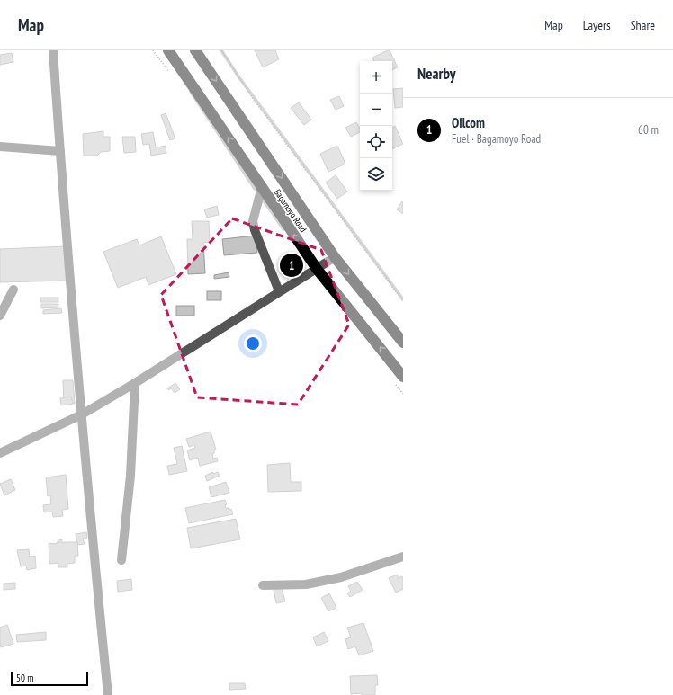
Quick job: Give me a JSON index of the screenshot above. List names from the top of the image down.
{
  "streets": {
    "highway": ["Bagamoyo Road"]
  },
  "scale_bar": "50 m",
  "page": {
    "header": "Map",
    "nav": ["Map", "Layers", "Share"],
    "heading": "Nearby",
    "map_buttons": ["+", "−"],
    "list": [
      {
        "mark": "1",
        "name": "Oilcom",
        "note": "Fuel · Bagamoyo Road",
        "value": "60 m"
      }
    ],
    "pins": "1",
    "scale": "50 m"
  }
}
